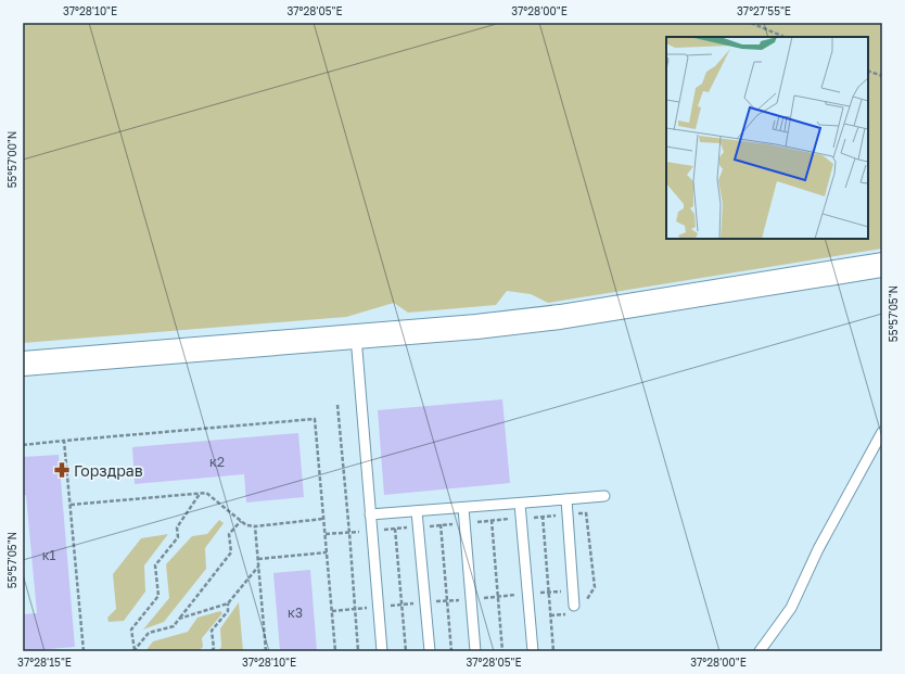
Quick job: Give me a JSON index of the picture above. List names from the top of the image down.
{
  "places": {
    "pharmacy": ["Горздрав"]
  },
  "house_numbers": ["к2", "к1", "к3"],
  "coordinates": [
    "37°28'10\"E",
    "37°28'05\"E",
    "37°28'00\"E",
    "37°27'55\"E",
    "55°57'00\"N",
    "55°57'05\"N",
    "37°28'15\"E"
  ]
}
